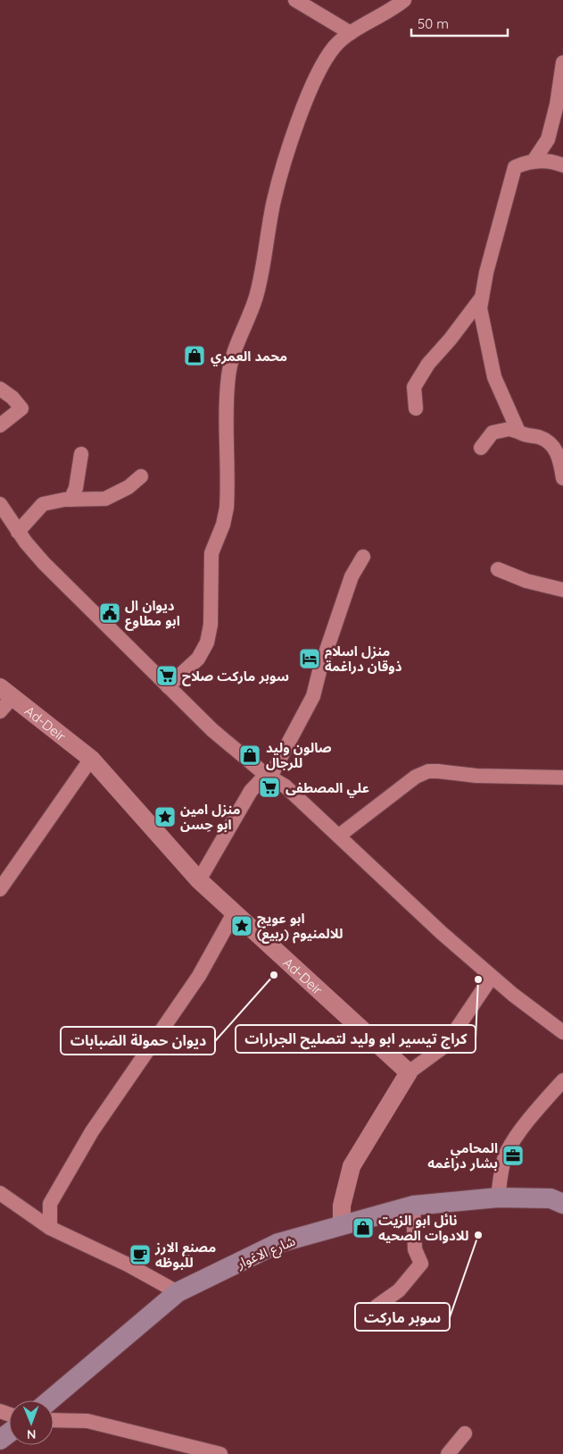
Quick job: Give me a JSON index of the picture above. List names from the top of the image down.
{
  "streets": {
    "main road": ["شارع الاغوار"],
    "street": ["Ad-Deir"]
  },
  "places": {
    "shop": ["محمد العمري", "صالون وليد للرجال", "نائل ابو الزيت للادوات الصحيه"],
    "public building": ["ديوان ال ابو مطاوع"],
    "hotel": ["منزل اسلام ذوقان دراغمة"],
    "supermarket": ["سوبر ماركت صلاح", "علي المصطفى"],
    "place": ["منزل امين ابو حِسن", "ابو عويج للالمنيوم (ربيع)"],
    "other": ["ديوان حمولة الضبابات", "كراج تيسير ابو وليد لتصليح الجرارات", "سوبر ماركت"],
    "office": ["المحامي بشار دراغمه"],
    "cafe": ["مصنع الارز للبوظه"]
  },
  "scale_bar": "50 m",
  "north": "bottom"
}
